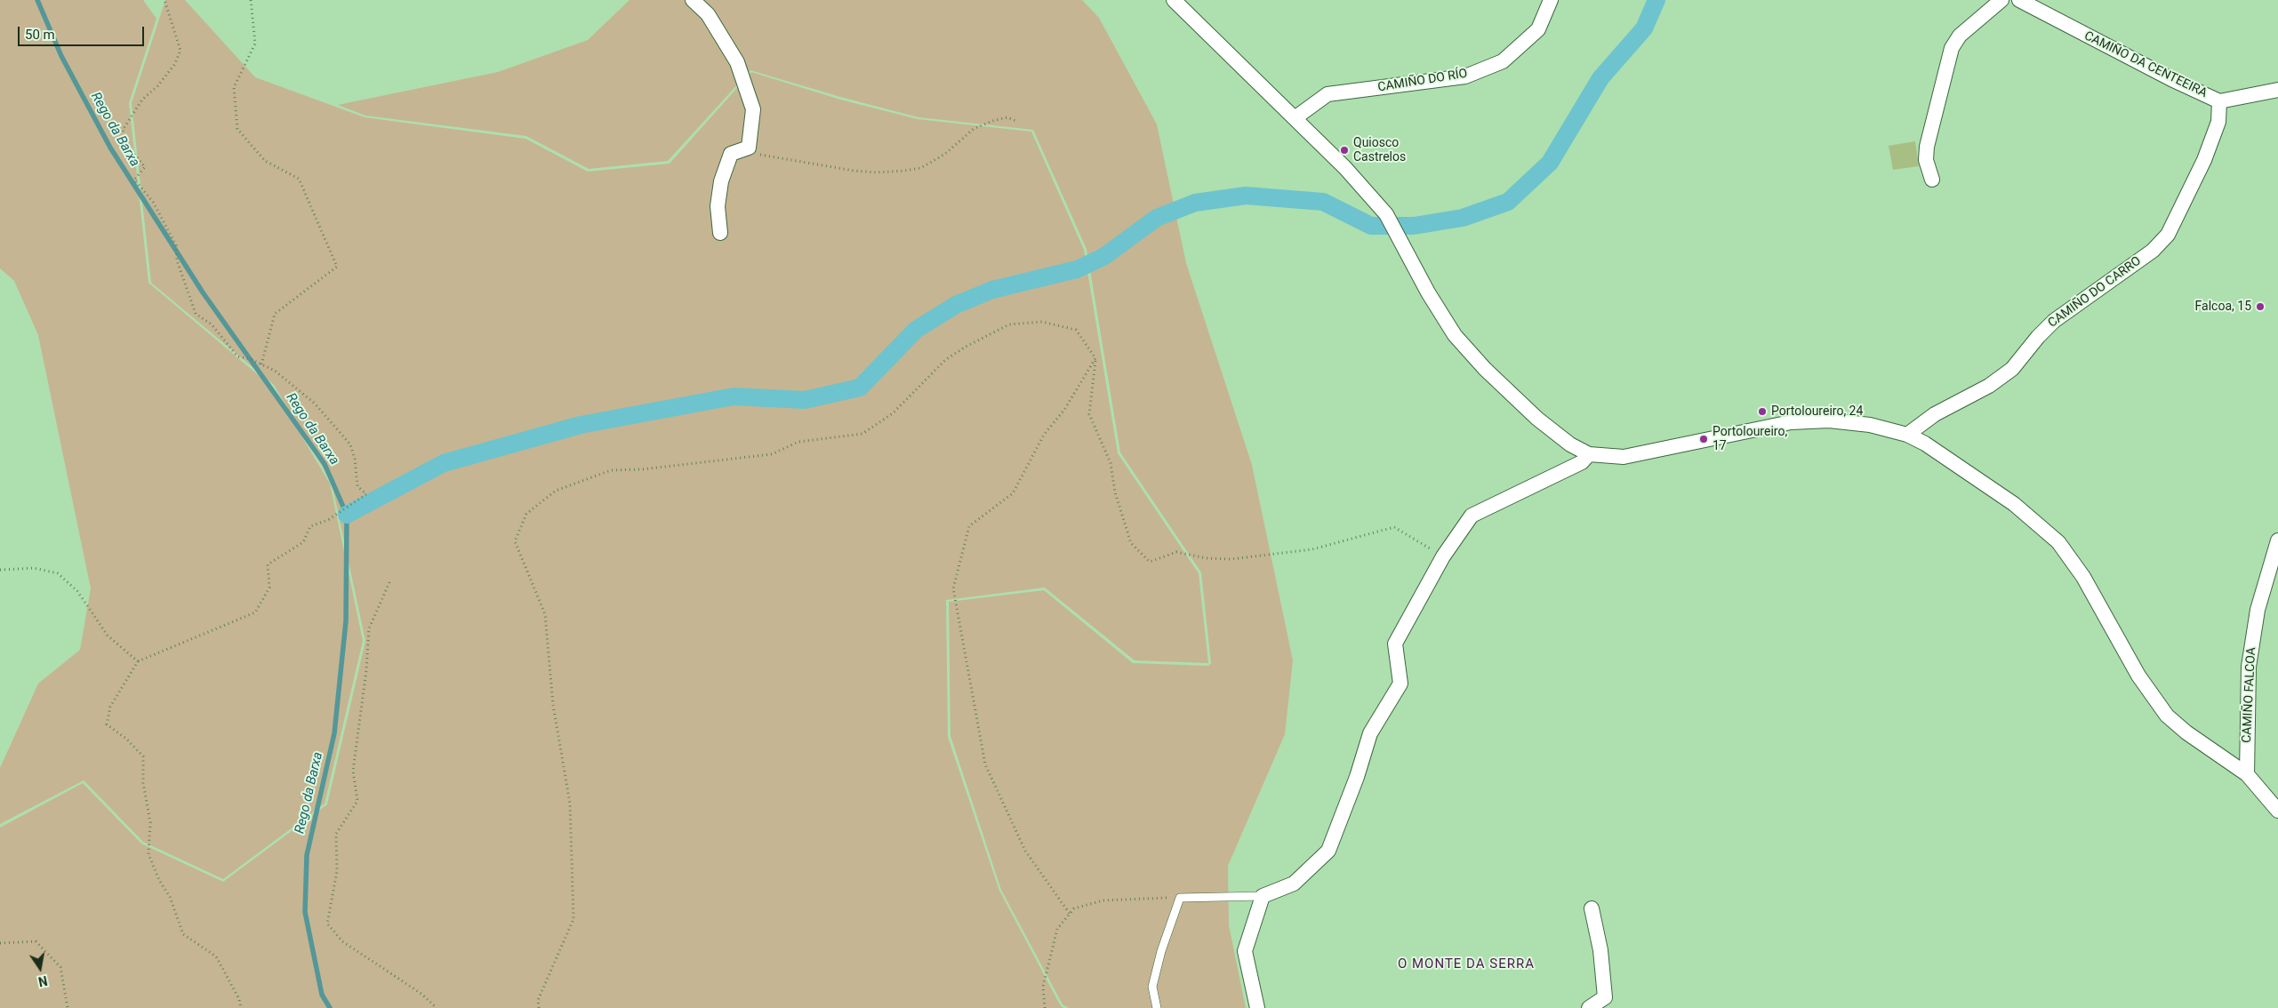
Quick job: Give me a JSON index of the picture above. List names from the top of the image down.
{
  "streets": {
    "street": [
      "CAMIÑO DA CENTEEIRA",
      "CAMIÑO DO RÍO",
      "CAMIÑO DO CARRO",
      "CAMIÑO FALCOA"
    ]
  },
  "crossings": [
    ["CAMIÑO DA CENTEEIRA", "CAMIÑO DO CARRO"]
  ],
  "districts": ["O MONTE DA SERRA"],
  "water": ["Rego da Barxa"],
  "places": [
    "Quiosco Castrelos",
    "Falcoa, 15",
    "Portoloureiro, 24",
    "Portoloureiro, 17"
  ],
  "scale_bar": "50 m",
  "north": "bottom"
}
